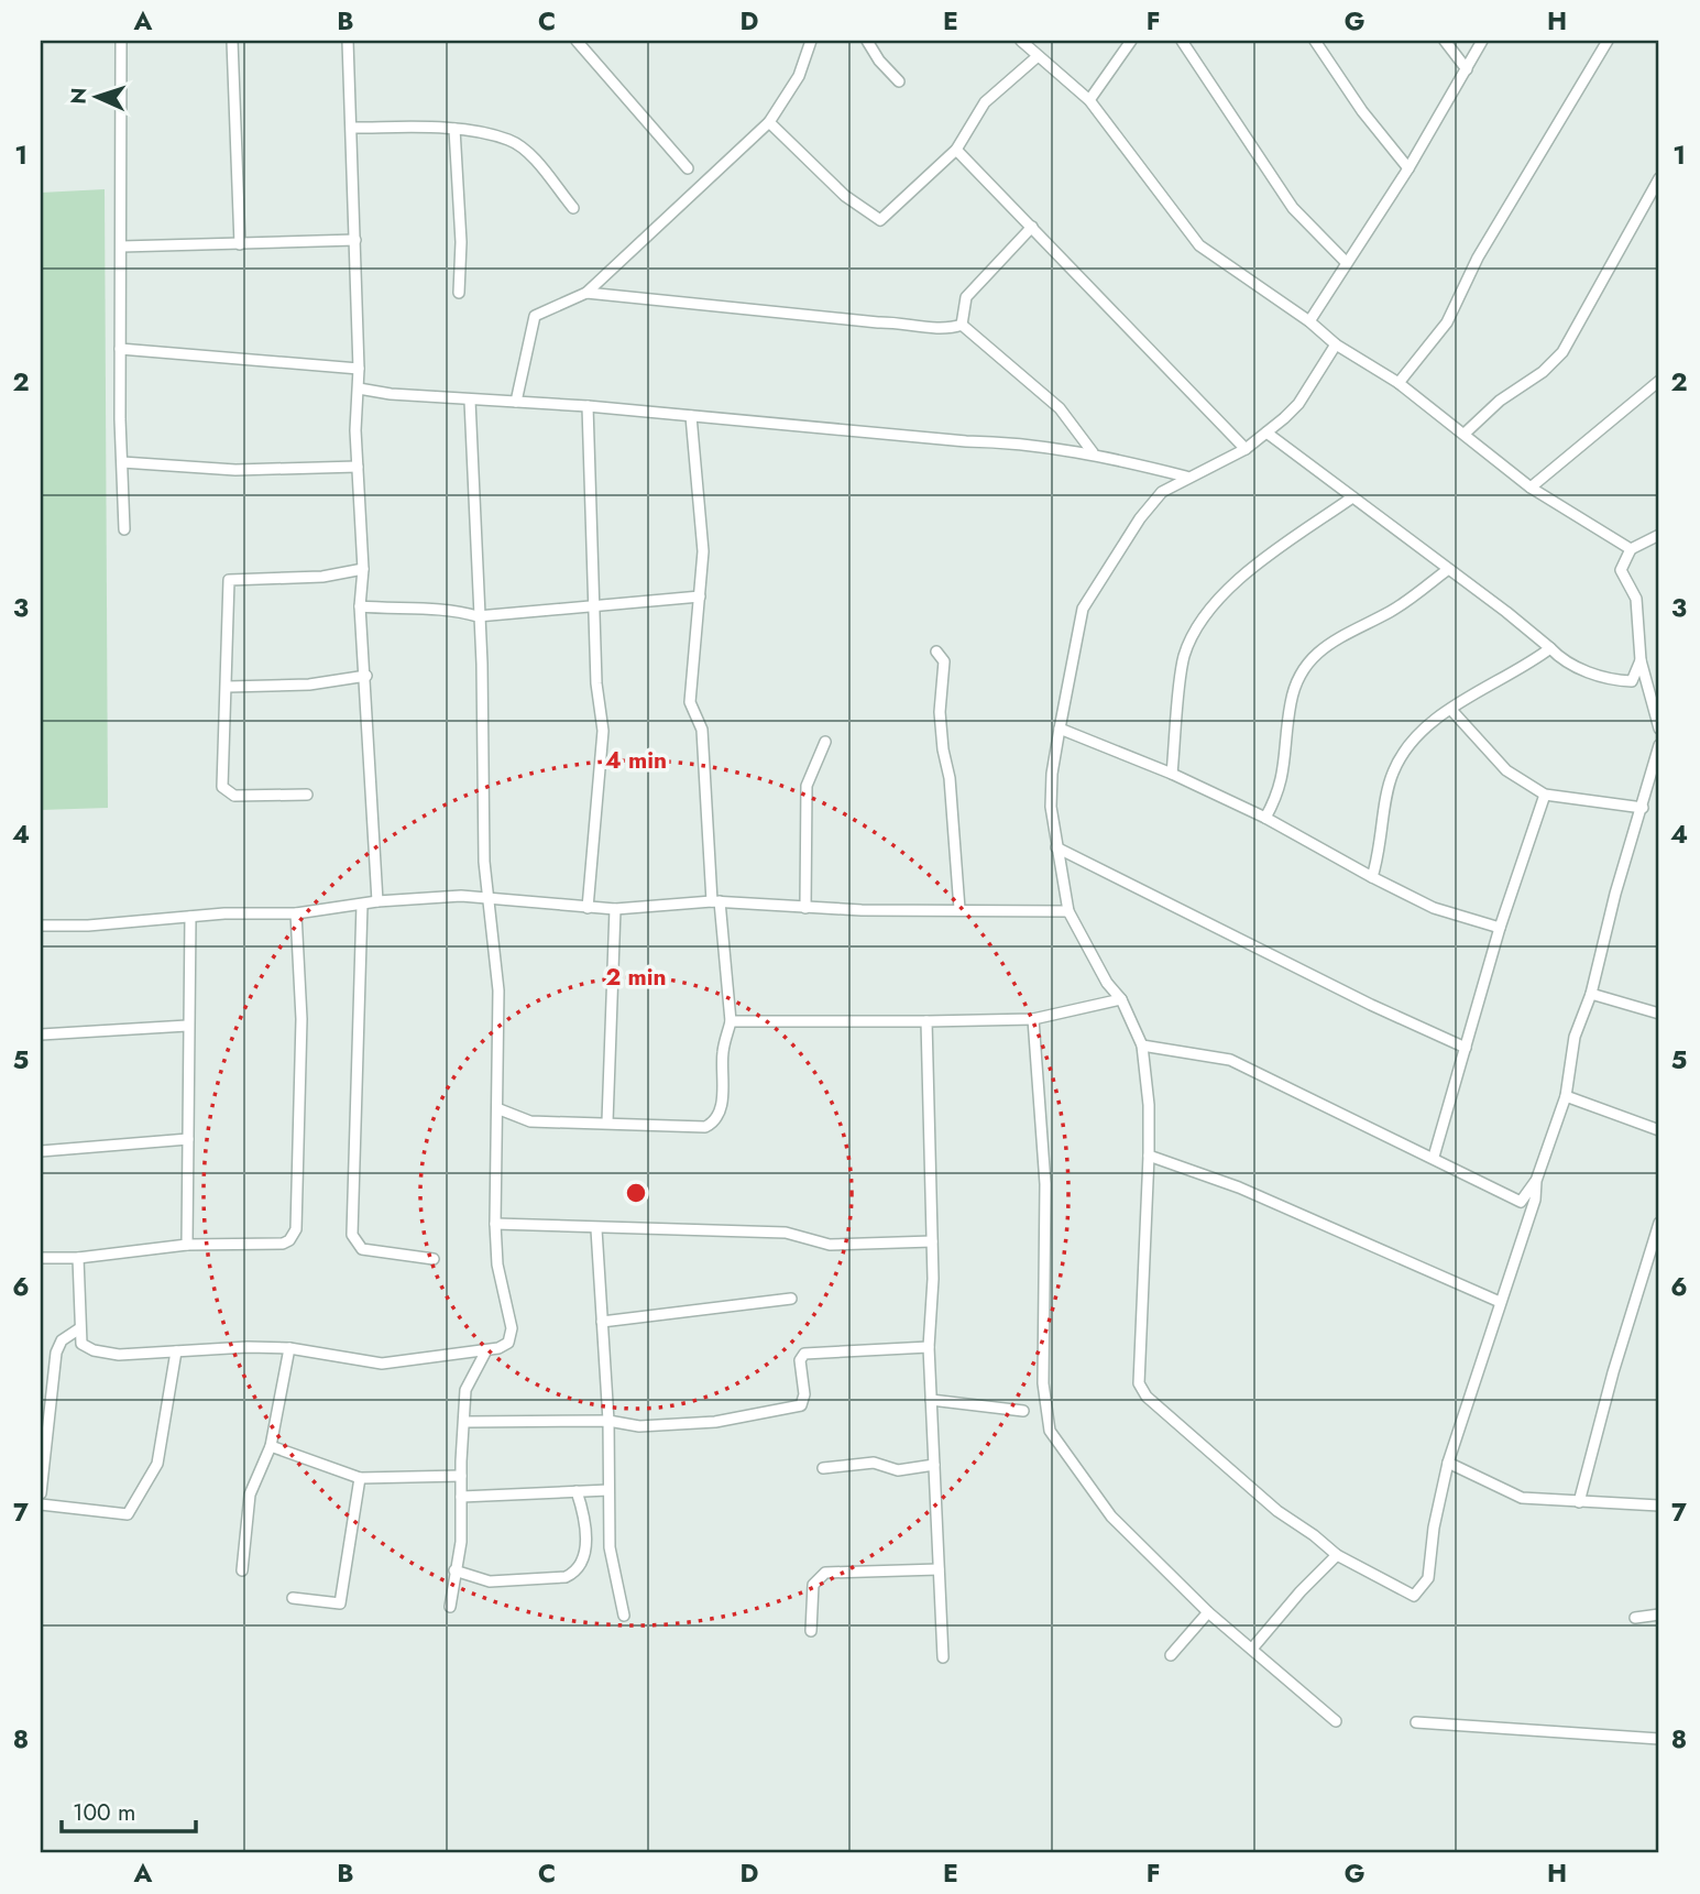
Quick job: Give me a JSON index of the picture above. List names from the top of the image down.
{
  "scale_bar": "100 m",
  "north": "left",
  "grid": {
    "columns": [
      "A",
      "B",
      "C",
      "D",
      "E",
      "F",
      "G",
      "H"
    ],
    "rows": [
      "1",
      "2",
      "3",
      "4",
      "5",
      "6",
      "7",
      "8"
    ]
  },
  "rings": ["4 min", "2 min"]
}
